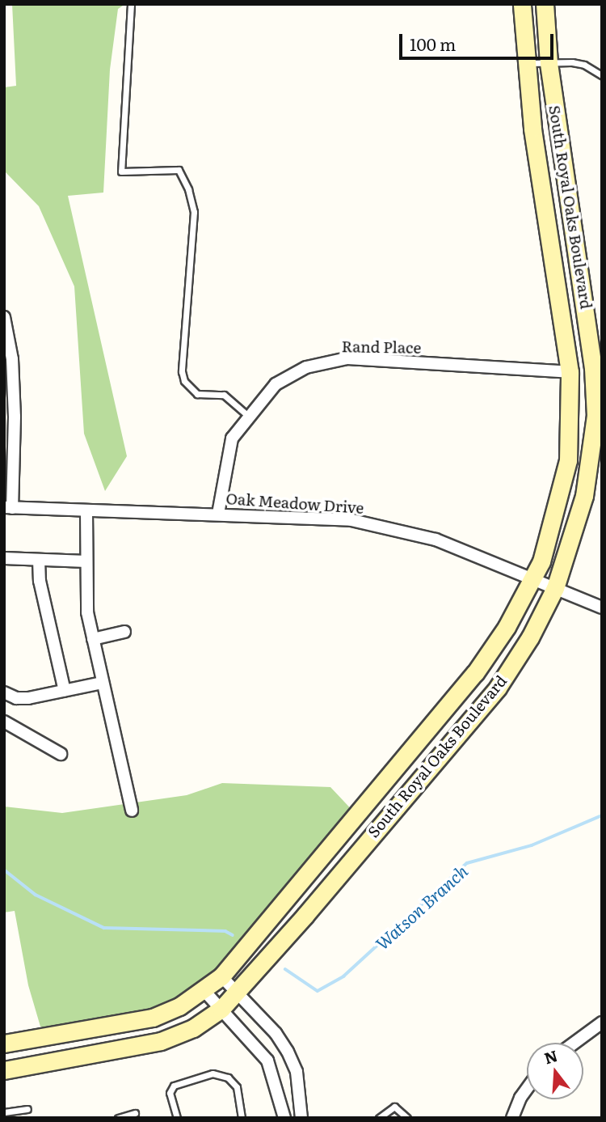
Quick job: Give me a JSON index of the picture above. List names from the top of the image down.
{
  "streets": {
    "main road": ["South Royal Oaks Boulevard"],
    "street": ["Rand Place", "Oak Meadow Drive"]
  },
  "crossings": [
    ["South Royal Oaks Boulevard", "Rand Place"],
    ["South Royal Oaks Boulevard", "Oak Meadow Drive"],
    ["Rand Place", "Oak Meadow Drive"]
  ],
  "water": ["Watson Branch"],
  "scale_bar": "100 m",
  "north": "top"
}
